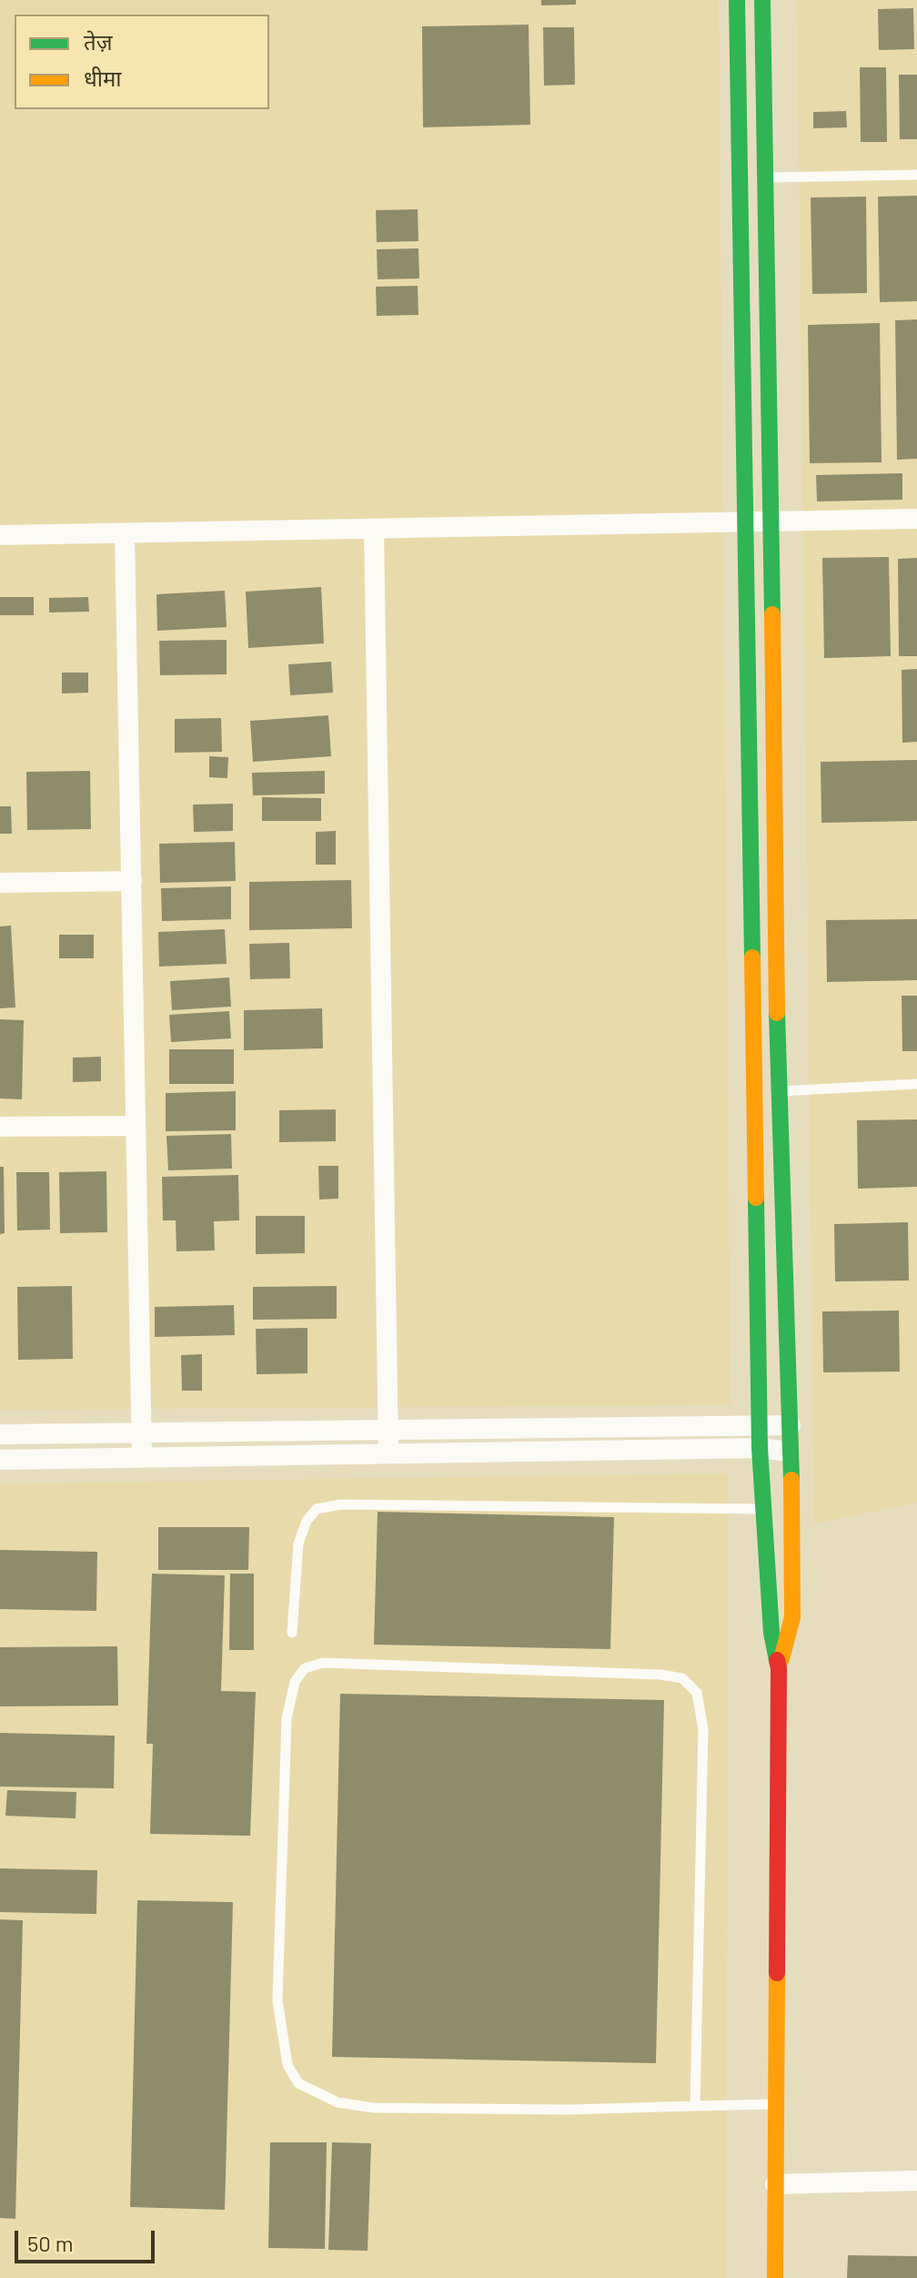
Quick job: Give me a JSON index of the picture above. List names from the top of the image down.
{
  "legend": ["तेज़", "धीमा"],
  "scale_bar": "50 m"
}
